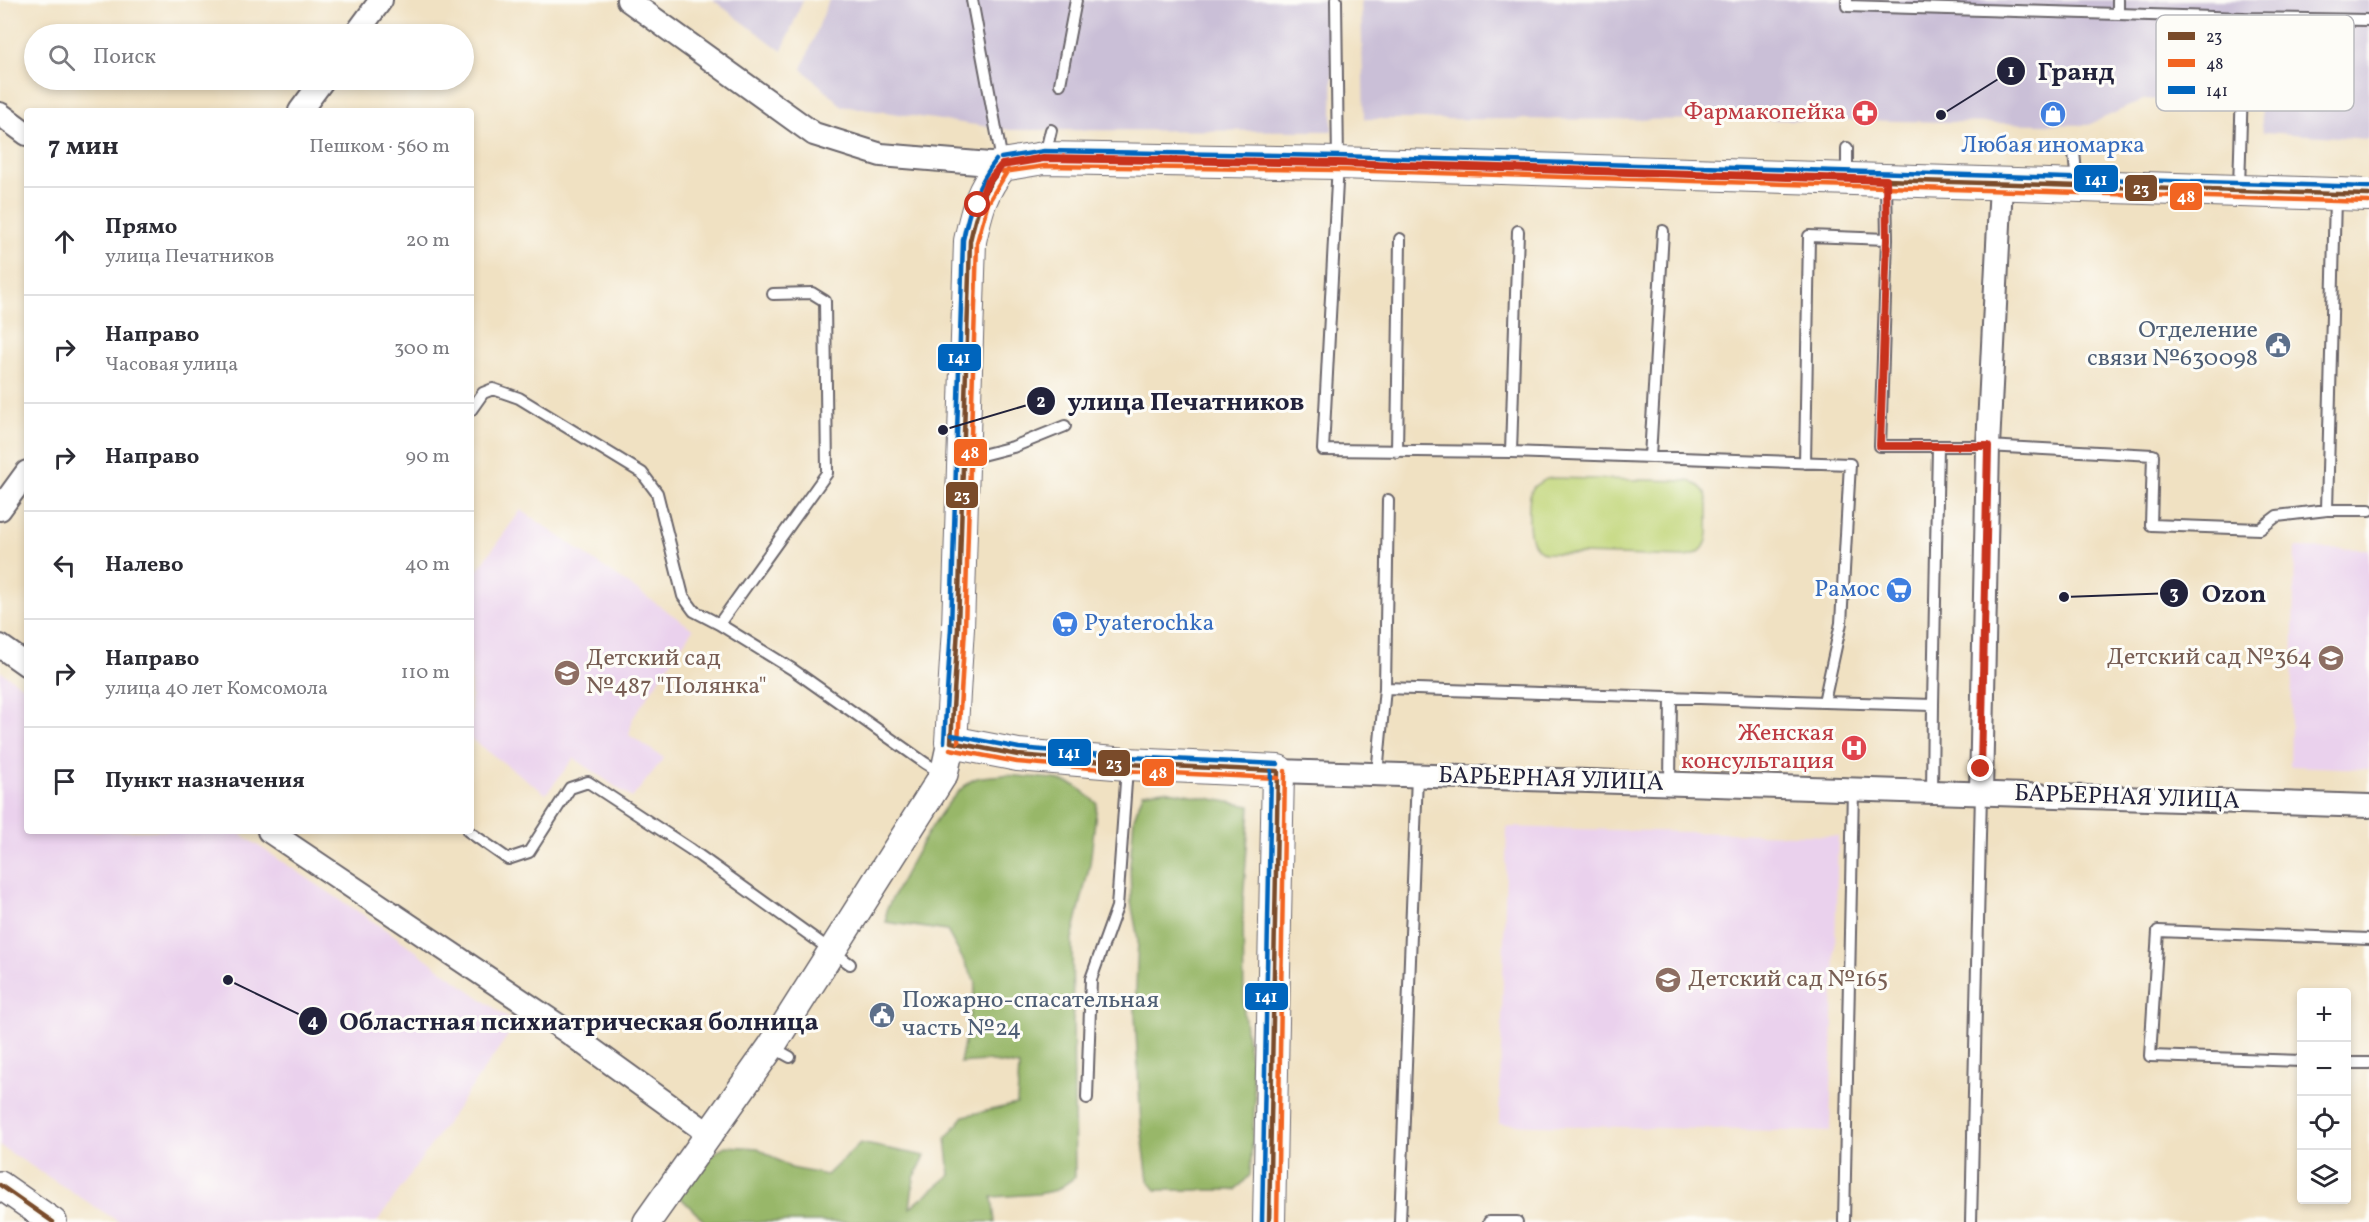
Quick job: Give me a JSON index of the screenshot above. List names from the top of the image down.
{
  "streets": {
    "main road": ["БАРЬЕРНАЯ УЛИЦА"]
  },
  "places": {
    "pharmacy": ["Фармакопейка"],
    "shop": ["Любая иномарка"],
    "other": [
      "Гранд",
      "улица Печатников",
      "Ozon",
      "Областная психиатрическая болница"
    ],
    "public building": ["Отделение связи №630098", "Пожарно-спасательная часть №24"],
    "supermarket": ["Рамос", "Pyaterochka"],
    "school or university": ["Детский сад №364", "Детский сад №487 \"Полянка\"", "Детский сад №165"],
    "hospital": ["Женская консультация"]
  },
  "lines": ["transit line 141", "transit line 23", "transit line 48"],
  "legend": ["23", "48", "141"],
  "page": {
    "search": "Поиск",
    "heading": ["7 мин", "Пешком · 560 m"],
    "list": [
      ["Прямо", "улица Печатников", "20 m"],
      ["Направо", "Часовая улица", "300 m"],
      ["Направо", "90 m"],
      ["Налево", "40 m"],
      ["Направо", "улица 40 лет Комсомола", "110 m"],
      "Пункт назначения"
    ],
    "map_buttons": ["+", "−"]
  }
}
